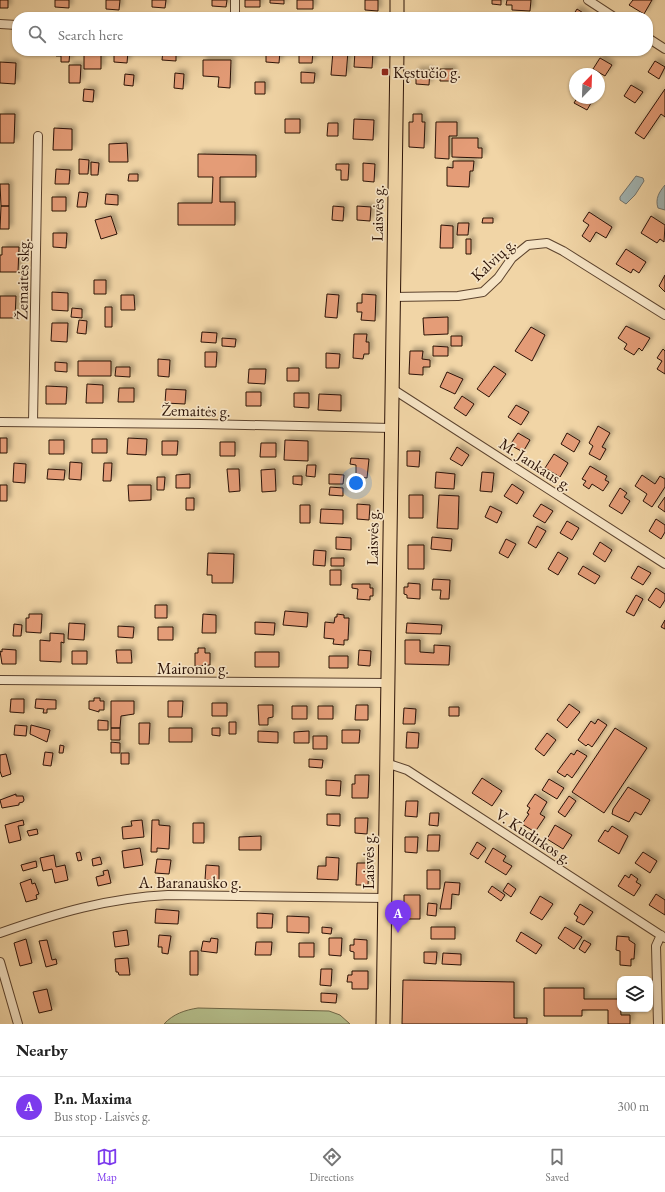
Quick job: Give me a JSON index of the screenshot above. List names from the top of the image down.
{
  "streets": {
    "main road": ["Laisvės g."],
    "street": [
      "Kalvių g.",
      "Žemaitės skg.",
      "Žemaitės g.",
      "M. Jankaus g.",
      "Maironio g.",
      "V. Kudirkos g.",
      "A. Baranausko g."
    ]
  },
  "crossings": [
    ["Laisvės g.", "Kalvių g."],
    ["Laisvės g.", "Žemaitės g."],
    ["Laisvės g.", "M. Jankaus g."],
    ["Laisvės g.", "Maironio g."],
    ["Laisvės g.", "V. Kudirkos g."],
    ["Laisvės g.", "A. Baranausko g."],
    ["Žemaitės skg.", "Žemaitės g."]
  ],
  "places": {
    "transit": ["Kęstučio g."]
  },
  "north": "top right",
  "page": {
    "search": "Search here",
    "pins": "A",
    "heading": "Nearby",
    "list": [
      {
        "mark": "A",
        "name": "P.n. Maxima",
        "note": "Bus stop · Laisvės g.",
        "value": "300 m"
      }
    ],
    "nav": ["Map", "Directions", "Saved"]
  }
}
